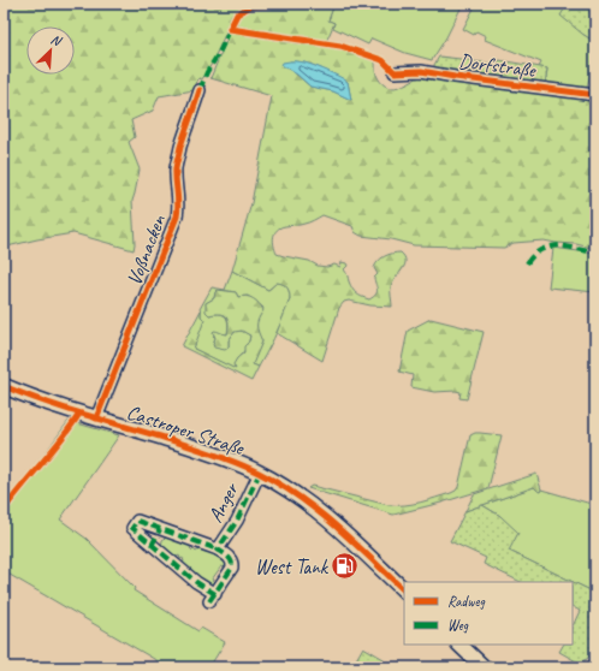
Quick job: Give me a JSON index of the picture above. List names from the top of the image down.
{
  "streets": {
    "main road": ["Castroper Straße"],
    "street": ["Dorfstraße", "Voßnacken", "Anger"]
  },
  "crossings": [
    ["Voßnacken", "Castroper Straße"],
    ["Castroper Straße", "Anger"]
  ],
  "places": {
    "fuel station": ["West Tank"]
  },
  "legend": ["Radweg", "Weg"],
  "north": "top right"
}
